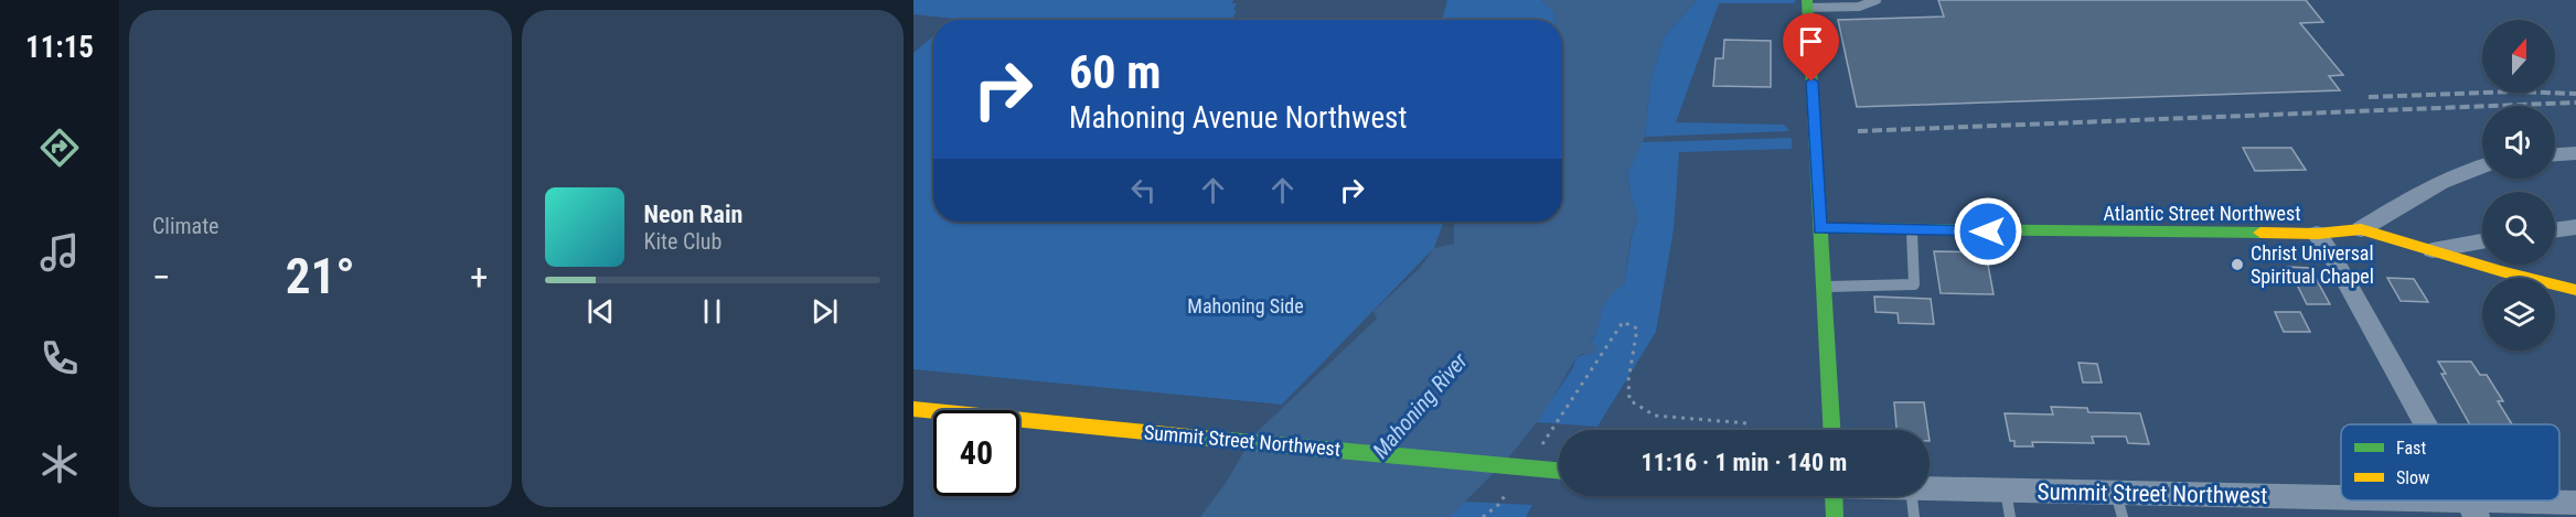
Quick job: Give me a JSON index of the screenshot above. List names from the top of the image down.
{
  "streets": {
    "main road": ["Atlantic Street Northwest", "Summit Street Northwest"]
  },
  "water": ["Mahoning River"],
  "parks": ["Mahoning Side"],
  "places": ["Christ Universal Spiritual Chapel"],
  "legend": ["Fast", "Slow"],
  "north": "top",
  "page": {
    "tabs": "11:15",
    "tile": "Climate",
    "turn": ["60 m", "Mahoning Avenue Northwest"],
    "song": ["Neon Rain", "Kite Club"],
    "heat": ["−", "21°", "+"],
    "limit": "40",
    "trip": "11:16 · 1 min · 140 m"
  }
}
